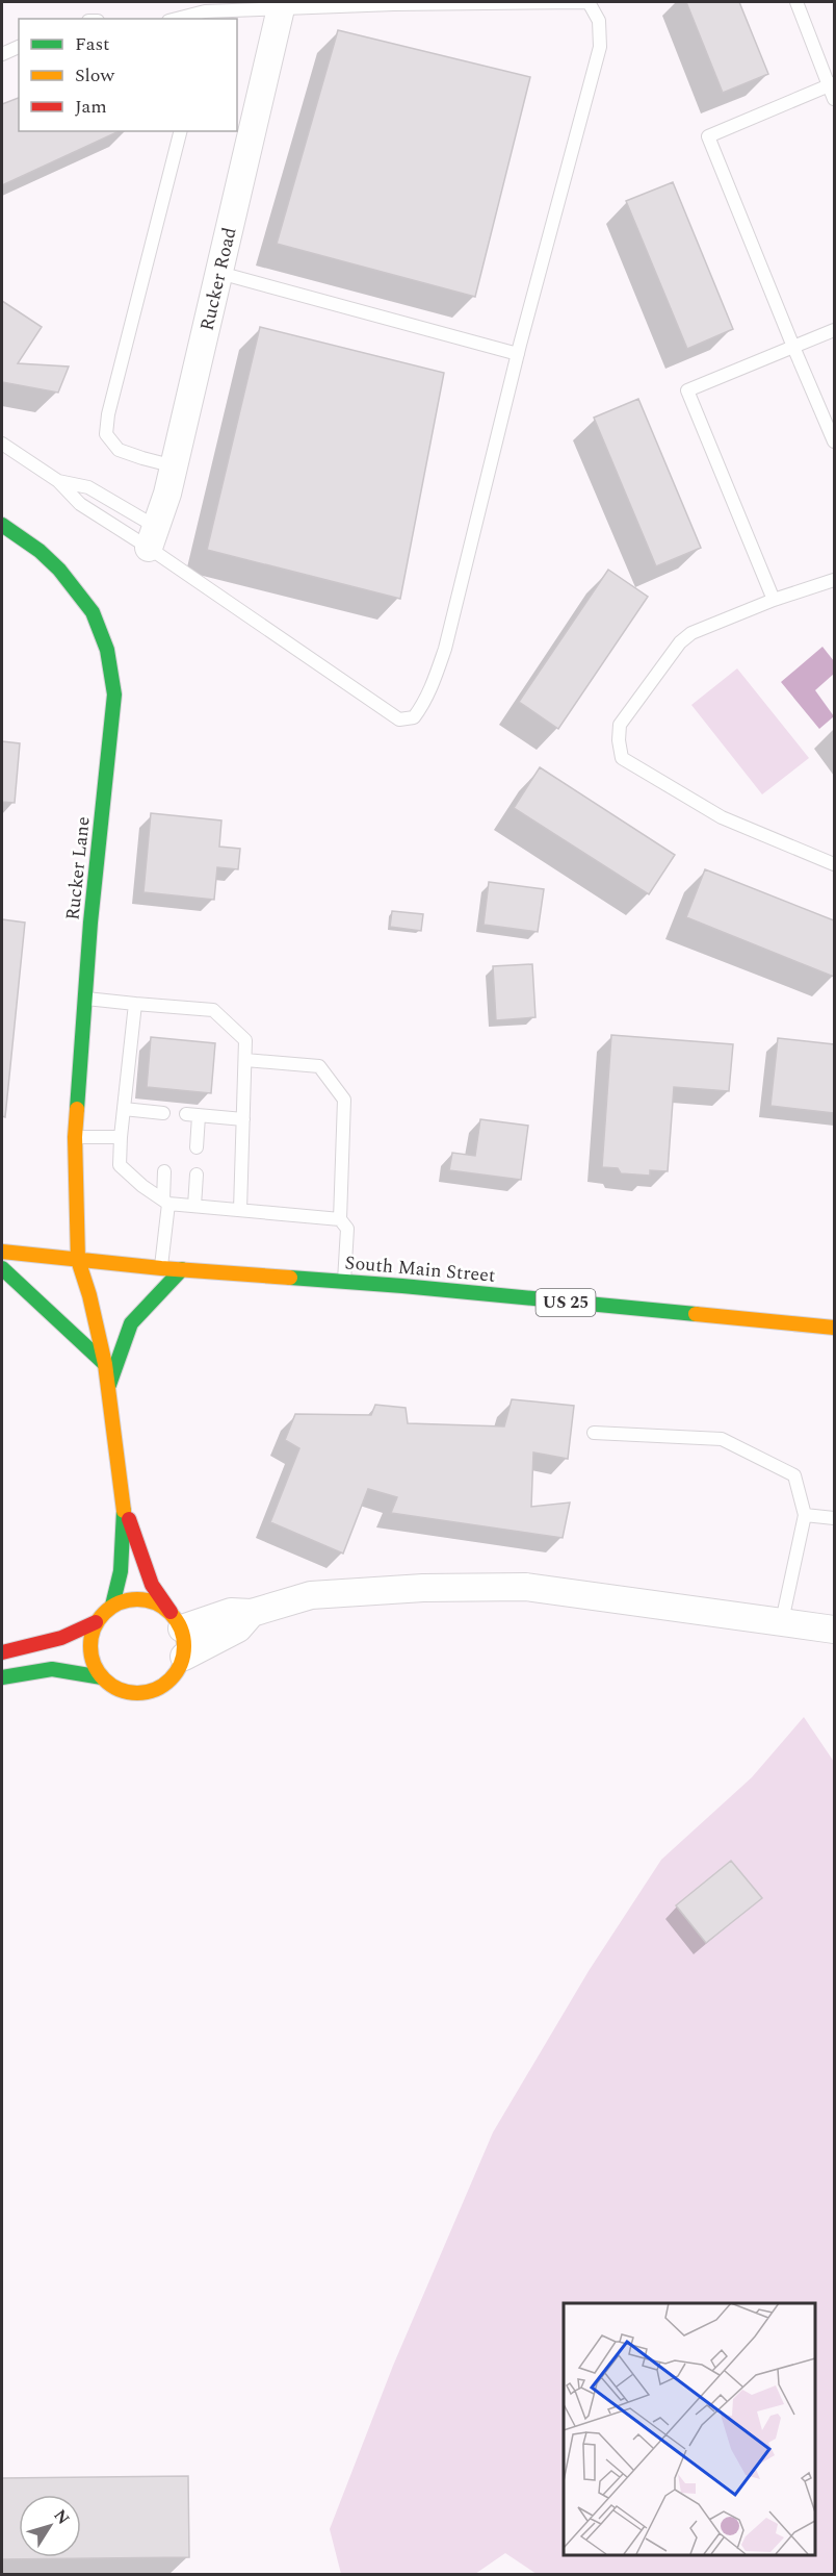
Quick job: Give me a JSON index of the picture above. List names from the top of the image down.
{
  "streets": {
    "street": [
      "Rucker Road",
      "Rucker Lane",
      "South Main Street",
      "US 25"
    ]
  },
  "crossings": [
    ["Rucker Lane", "South Main Street"]
  ],
  "legend": ["Fast", "Slow", "Jam"],
  "north": "top right"
}
